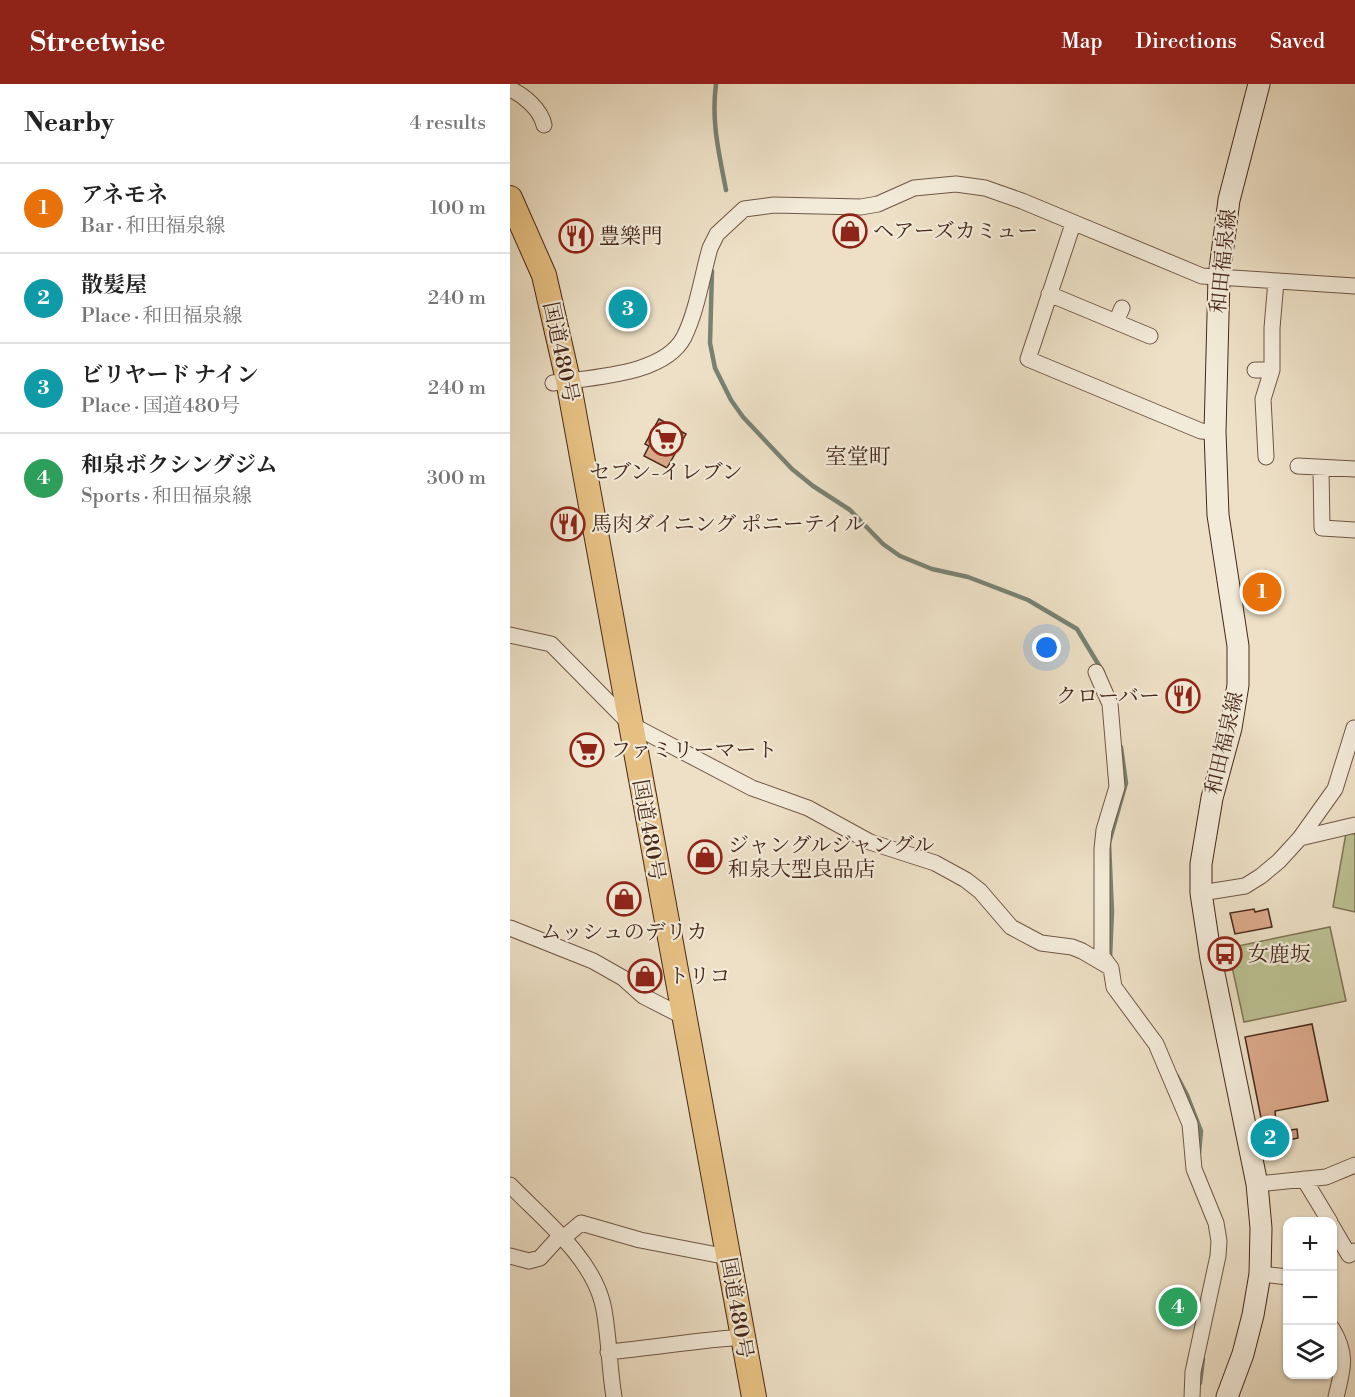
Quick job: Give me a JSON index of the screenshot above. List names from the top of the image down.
{
  "streets": {
    "highway": ["国道480号"],
    "main road": ["和田福泉線"]
  },
  "districts": ["室堂町"],
  "places": {
    "shop": [
      "ヘアーズカミュー",
      "ジャングルジャングル 和泉大型良品店",
      "ムッシュのデリカ",
      "トリコ"
    ],
    "restaurant": ["豊樂門", "馬肉ダイニング ポニーテイル", "クローバー"],
    "supermarket": ["セブン-イレブン", "ファミリーマート"],
    "bus stop": ["女鹿坂"]
  },
  "page": {
    "header": "Streetwise",
    "nav": ["Map", "Directions", "Saved"],
    "heading": ["Nearby", "4 results"],
    "list": [
      {
        "mark": "1",
        "name": "アネモネ",
        "note": "Bar · 和田福泉線",
        "value": "100 m"
      },
      {
        "mark": "2",
        "name": "散髪屋",
        "note": "Place · 和田福泉線",
        "value": "240 m"
      },
      {
        "mark": "3",
        "name": "ビリヤード ナイン",
        "note": "Place · 国道480号",
        "value": "240 m"
      },
      {
        "mark": "4",
        "name": "和泉ボクシングジム",
        "note": "Sports · 和田福泉線",
        "value": "300 m"
      }
    ],
    "pins": [
      "3",
      "1",
      "2",
      "4"
    ],
    "map_buttons": ["+", "−"]
  }
}
